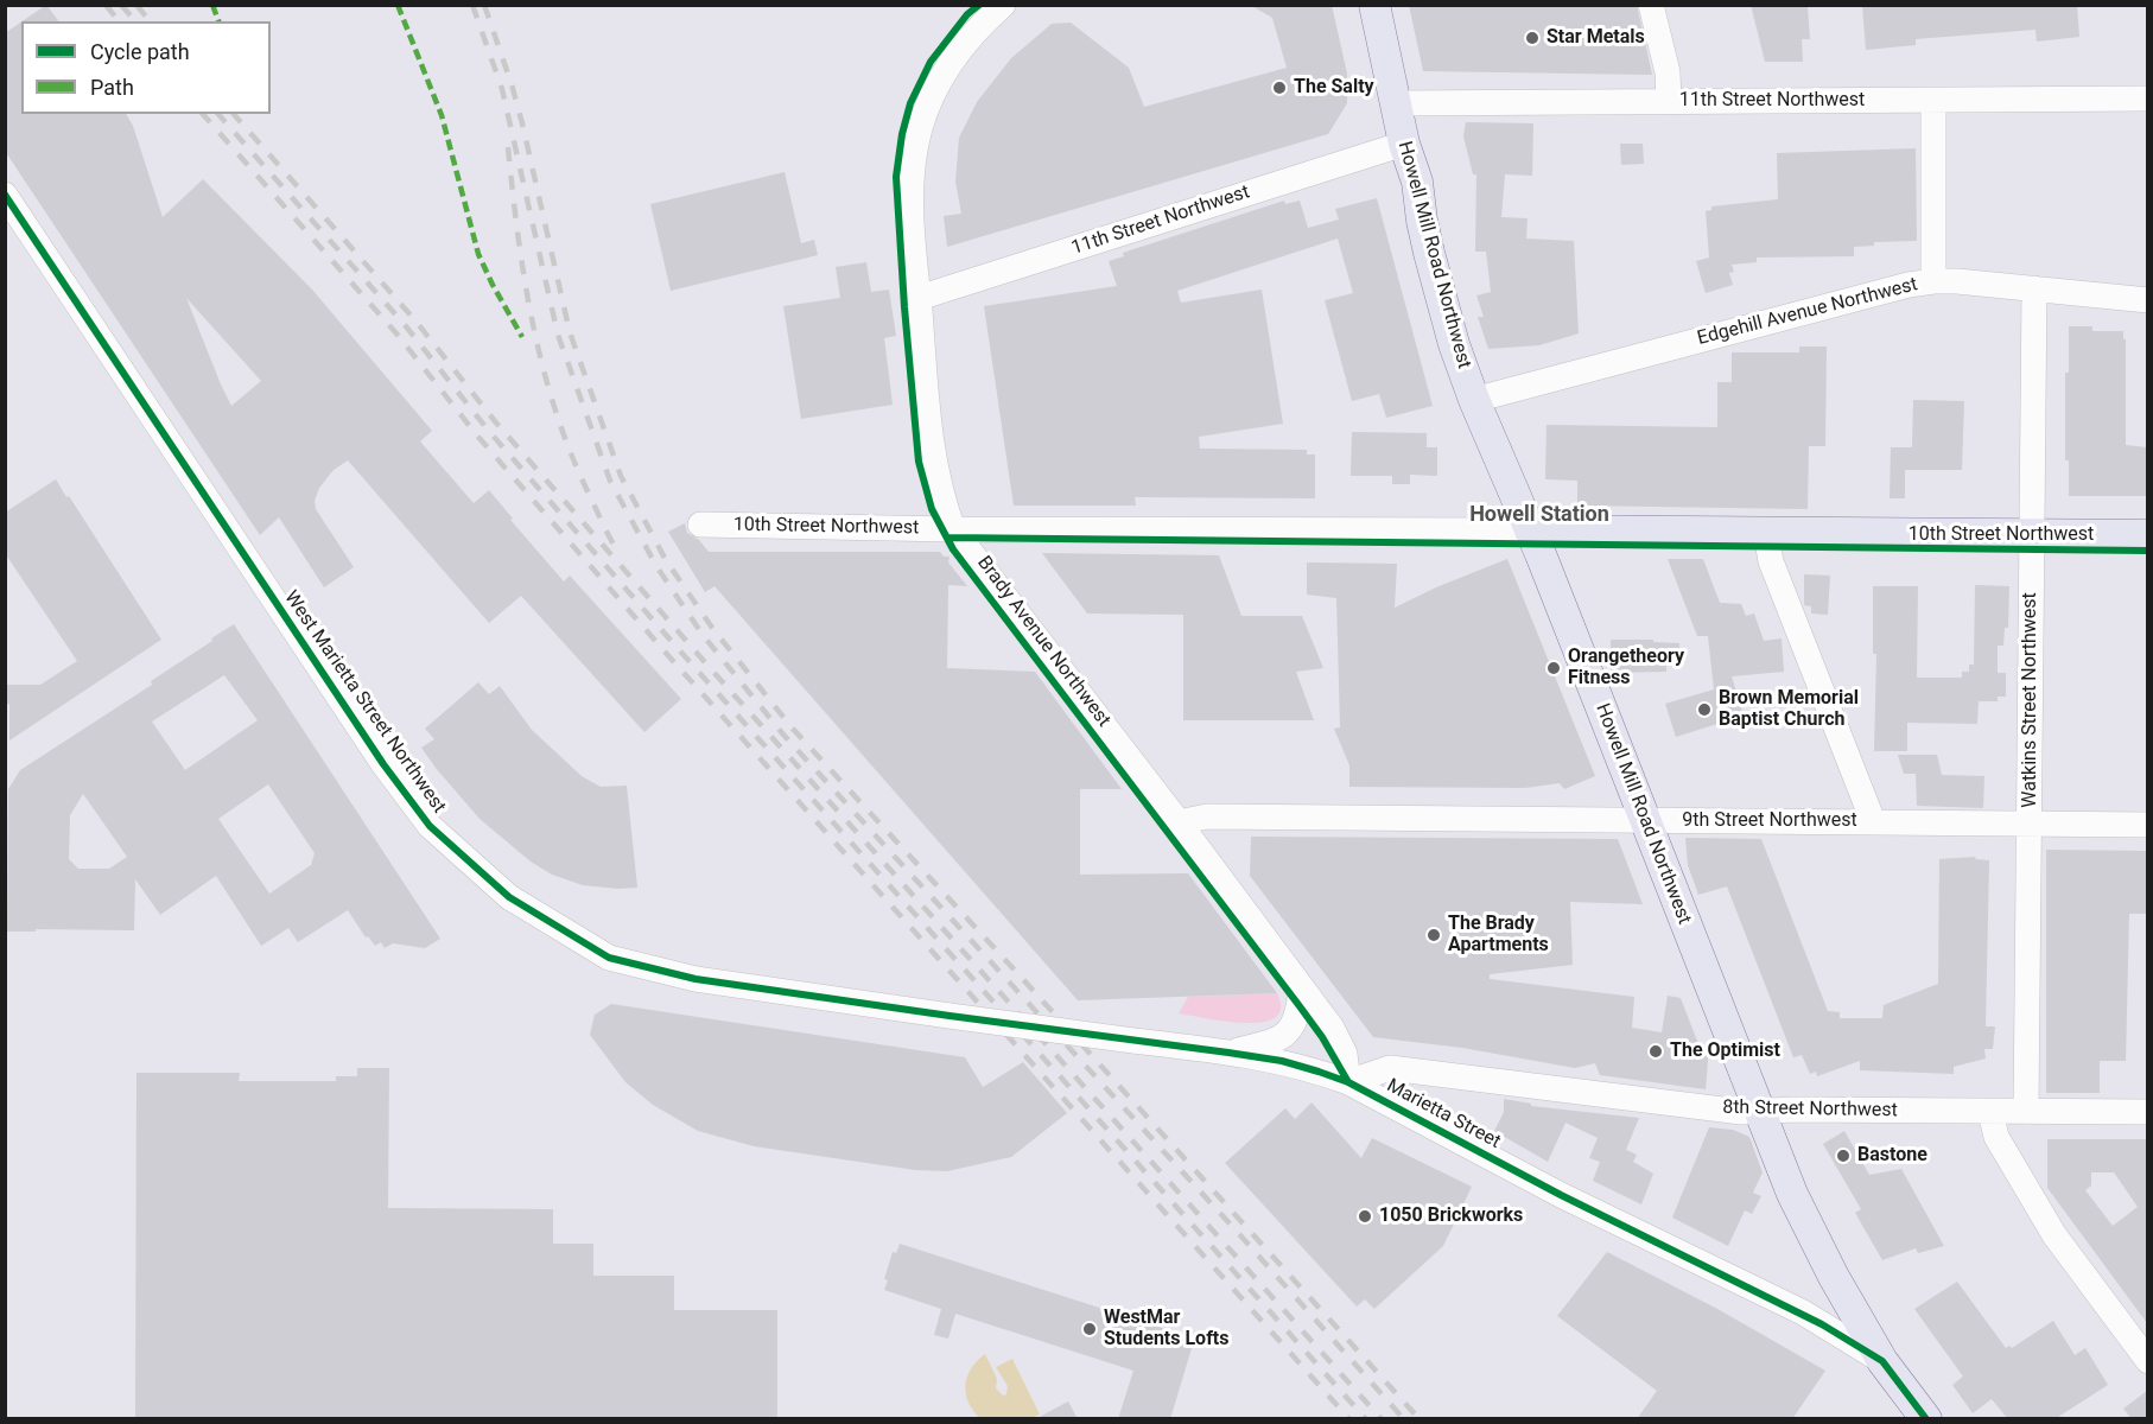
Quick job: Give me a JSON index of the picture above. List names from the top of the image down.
{
  "streets": {
    "main road": ["Howell Mill Road Northwest", "10th Street Northwest"],
    "street": [
      "11th Street Northwest",
      "Edgehill Avenue Northwest",
      "Brady Avenue Northwest",
      "Watkins Street Northwest",
      "West Marietta Street Northwest",
      "9th Street Northwest",
      "8th Street Northwest",
      "Marietta Street"
    ]
  },
  "crossings": [
    ["11th Street Northwest", "Howell Mill Road Northwest"],
    ["11th Street Northwest", "Brady Avenue Northwest"],
    ["Howell Mill Road Northwest", "Edgehill Avenue Northwest"],
    ["Howell Mill Road Northwest", "10th Street Northwest"],
    ["Howell Mill Road Northwest", "9th Street Northwest"],
    ["Howell Mill Road Northwest", "8th Street Northwest"],
    ["Howell Mill Road Northwest", "Marietta Street"],
    ["Edgehill Avenue Northwest", "Watkins Street Northwest"],
    ["10th Street Northwest", "Brady Avenue Northwest"],
    ["10th Street Northwest", "Watkins Street Northwest"],
    ["Brady Avenue Northwest", "9th Street Northwest"],
    ["Brady Avenue Northwest", "8th Street Northwest"],
    ["Brady Avenue Northwest", "Marietta Street"],
    ["Watkins Street Northwest", "9th Street Northwest"],
    ["Watkins Street Northwest", "8th Street Northwest"],
    ["West Marietta Street Northwest", "Marietta Street"],
    ["8th Street Northwest", "Marietta Street"]
  ],
  "districts": ["Howell Station"],
  "places": [
    "Star Metals",
    "The Salty",
    "Orangetheory Fitness",
    "Brown Memorial Baptist Church",
    "The Brady Apartments",
    "The Optimist",
    "Bastone",
    "1050 Brickworks",
    "WestMar Students Lofts"
  ],
  "legend": ["Cycle path", "Path"]
}
